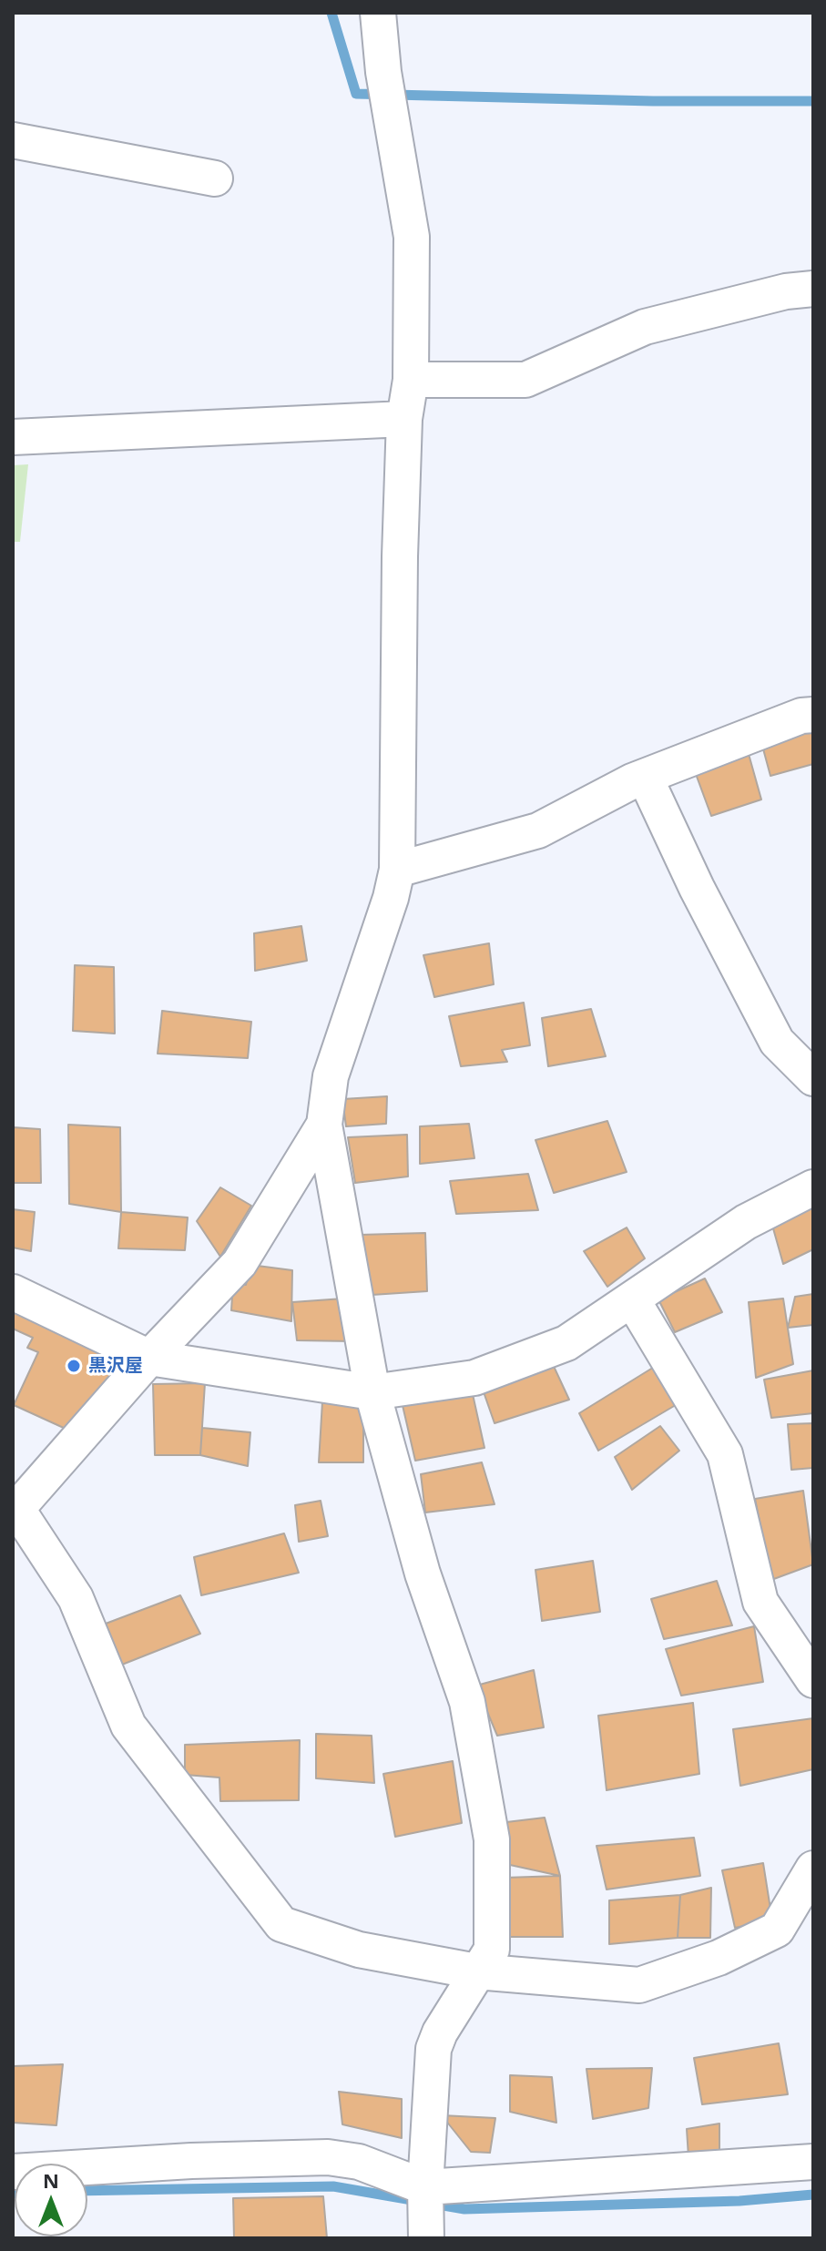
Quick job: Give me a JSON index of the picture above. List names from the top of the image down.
{
  "places": ["黒沢屋"],
  "north": "top"
}
